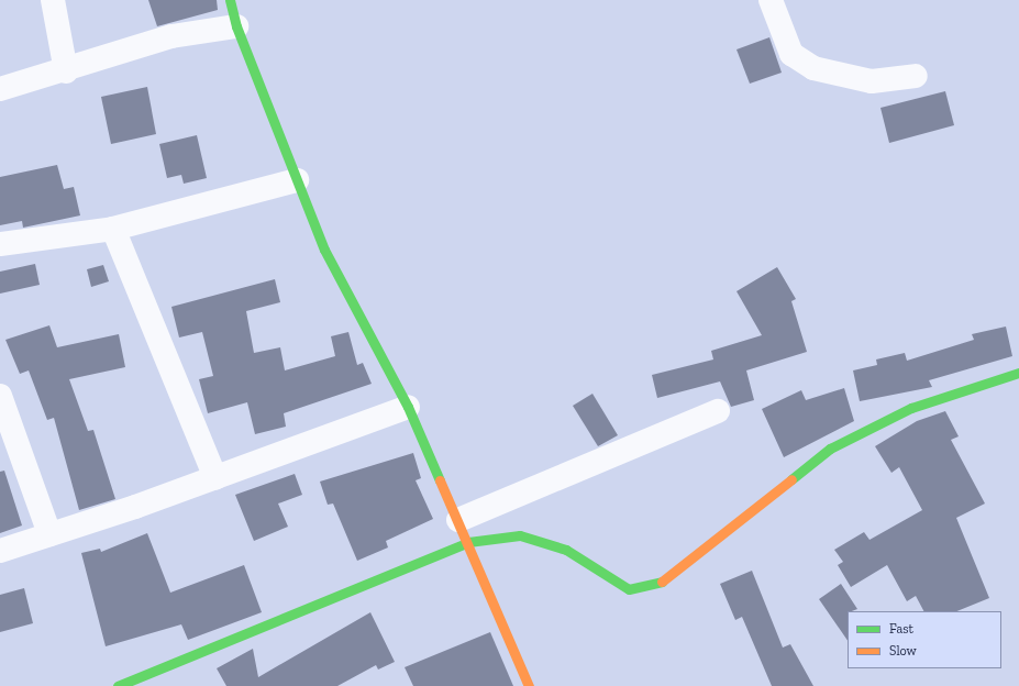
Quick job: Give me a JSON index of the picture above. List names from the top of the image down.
{
  "legend": ["Fast", "Slow"]
}
